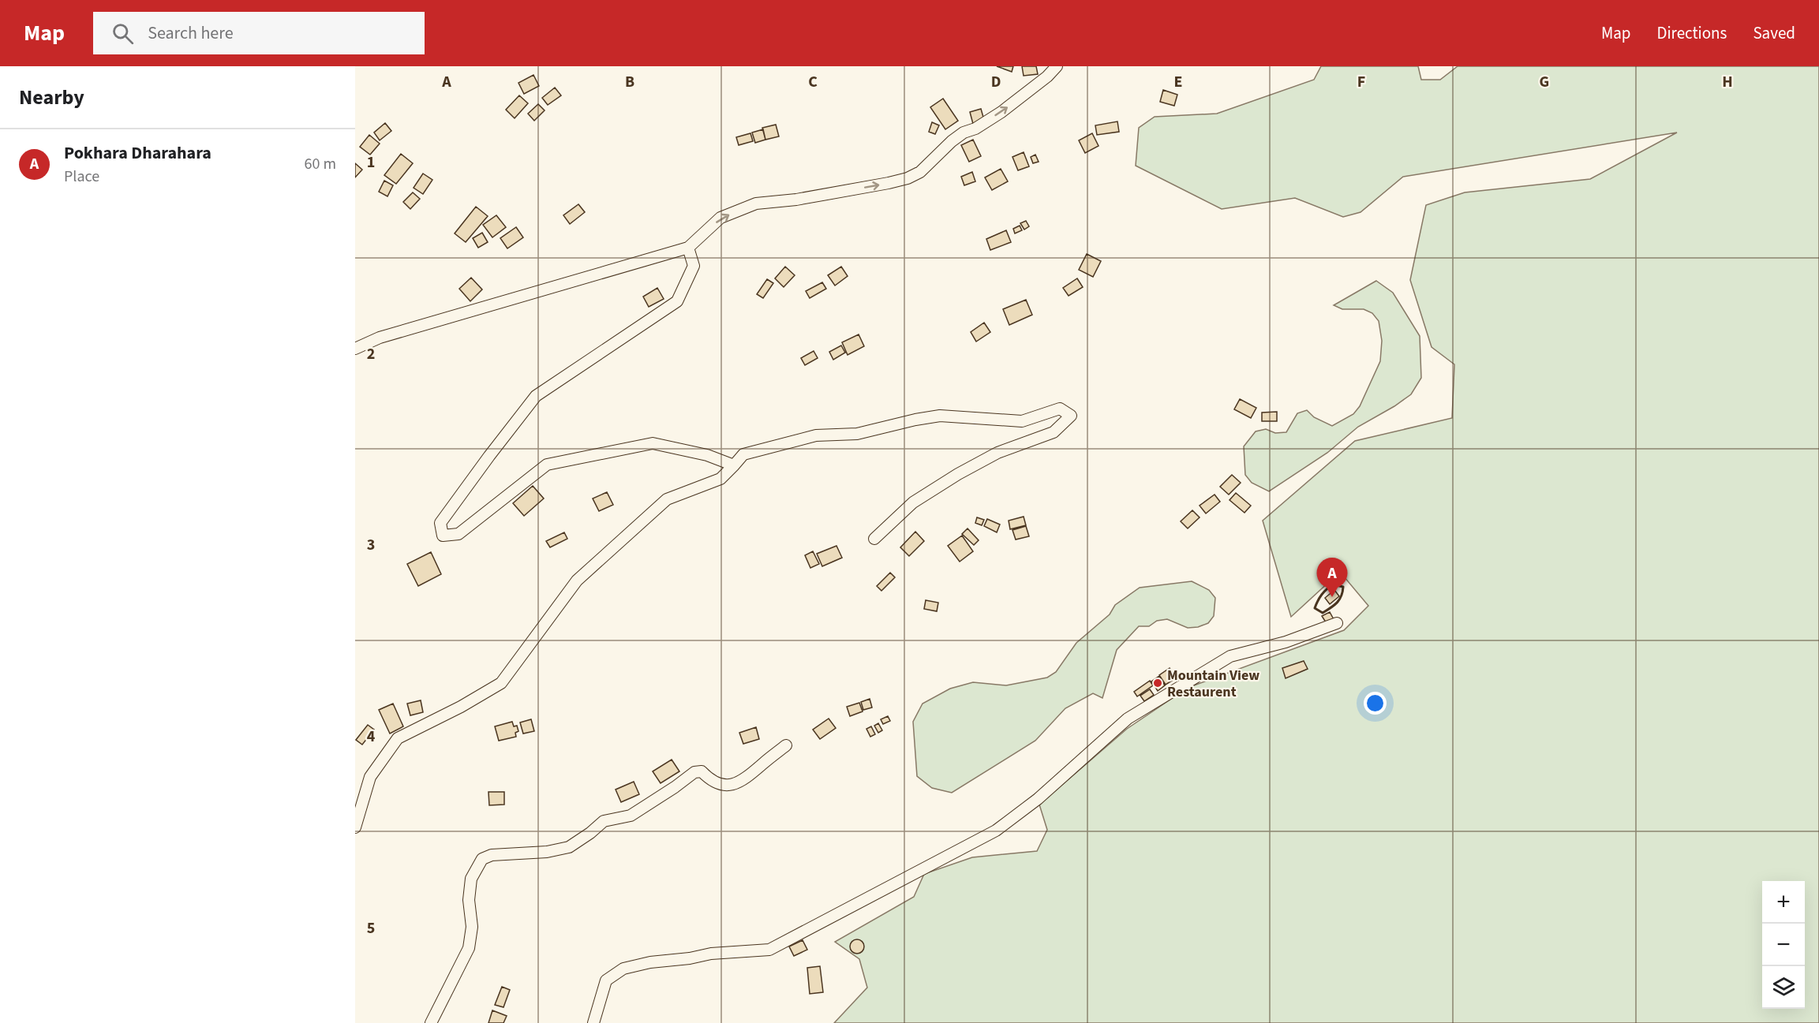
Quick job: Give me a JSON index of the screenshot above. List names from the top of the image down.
{
  "places": ["Mountain View Restaurent"],
  "page": {
    "header": "Map",
    "search": "Search here",
    "nav": ["Map", "Directions", "Saved"],
    "heading": "Nearby",
    "list": [
      {
        "mark": "A",
        "name": "Pokhara Dharahara",
        "note": "Place",
        "value": "60 m"
      }
    ],
    "pins": "A",
    "map_buttons": ["+", "−"]
  },
  "grid": {
    "columns": [
      "A",
      "B",
      "C",
      "D",
      "E",
      "F",
      "G",
      "H"
    ],
    "rows": [
      "1",
      "2",
      "3",
      "4",
      "5"
    ]
  }
}
